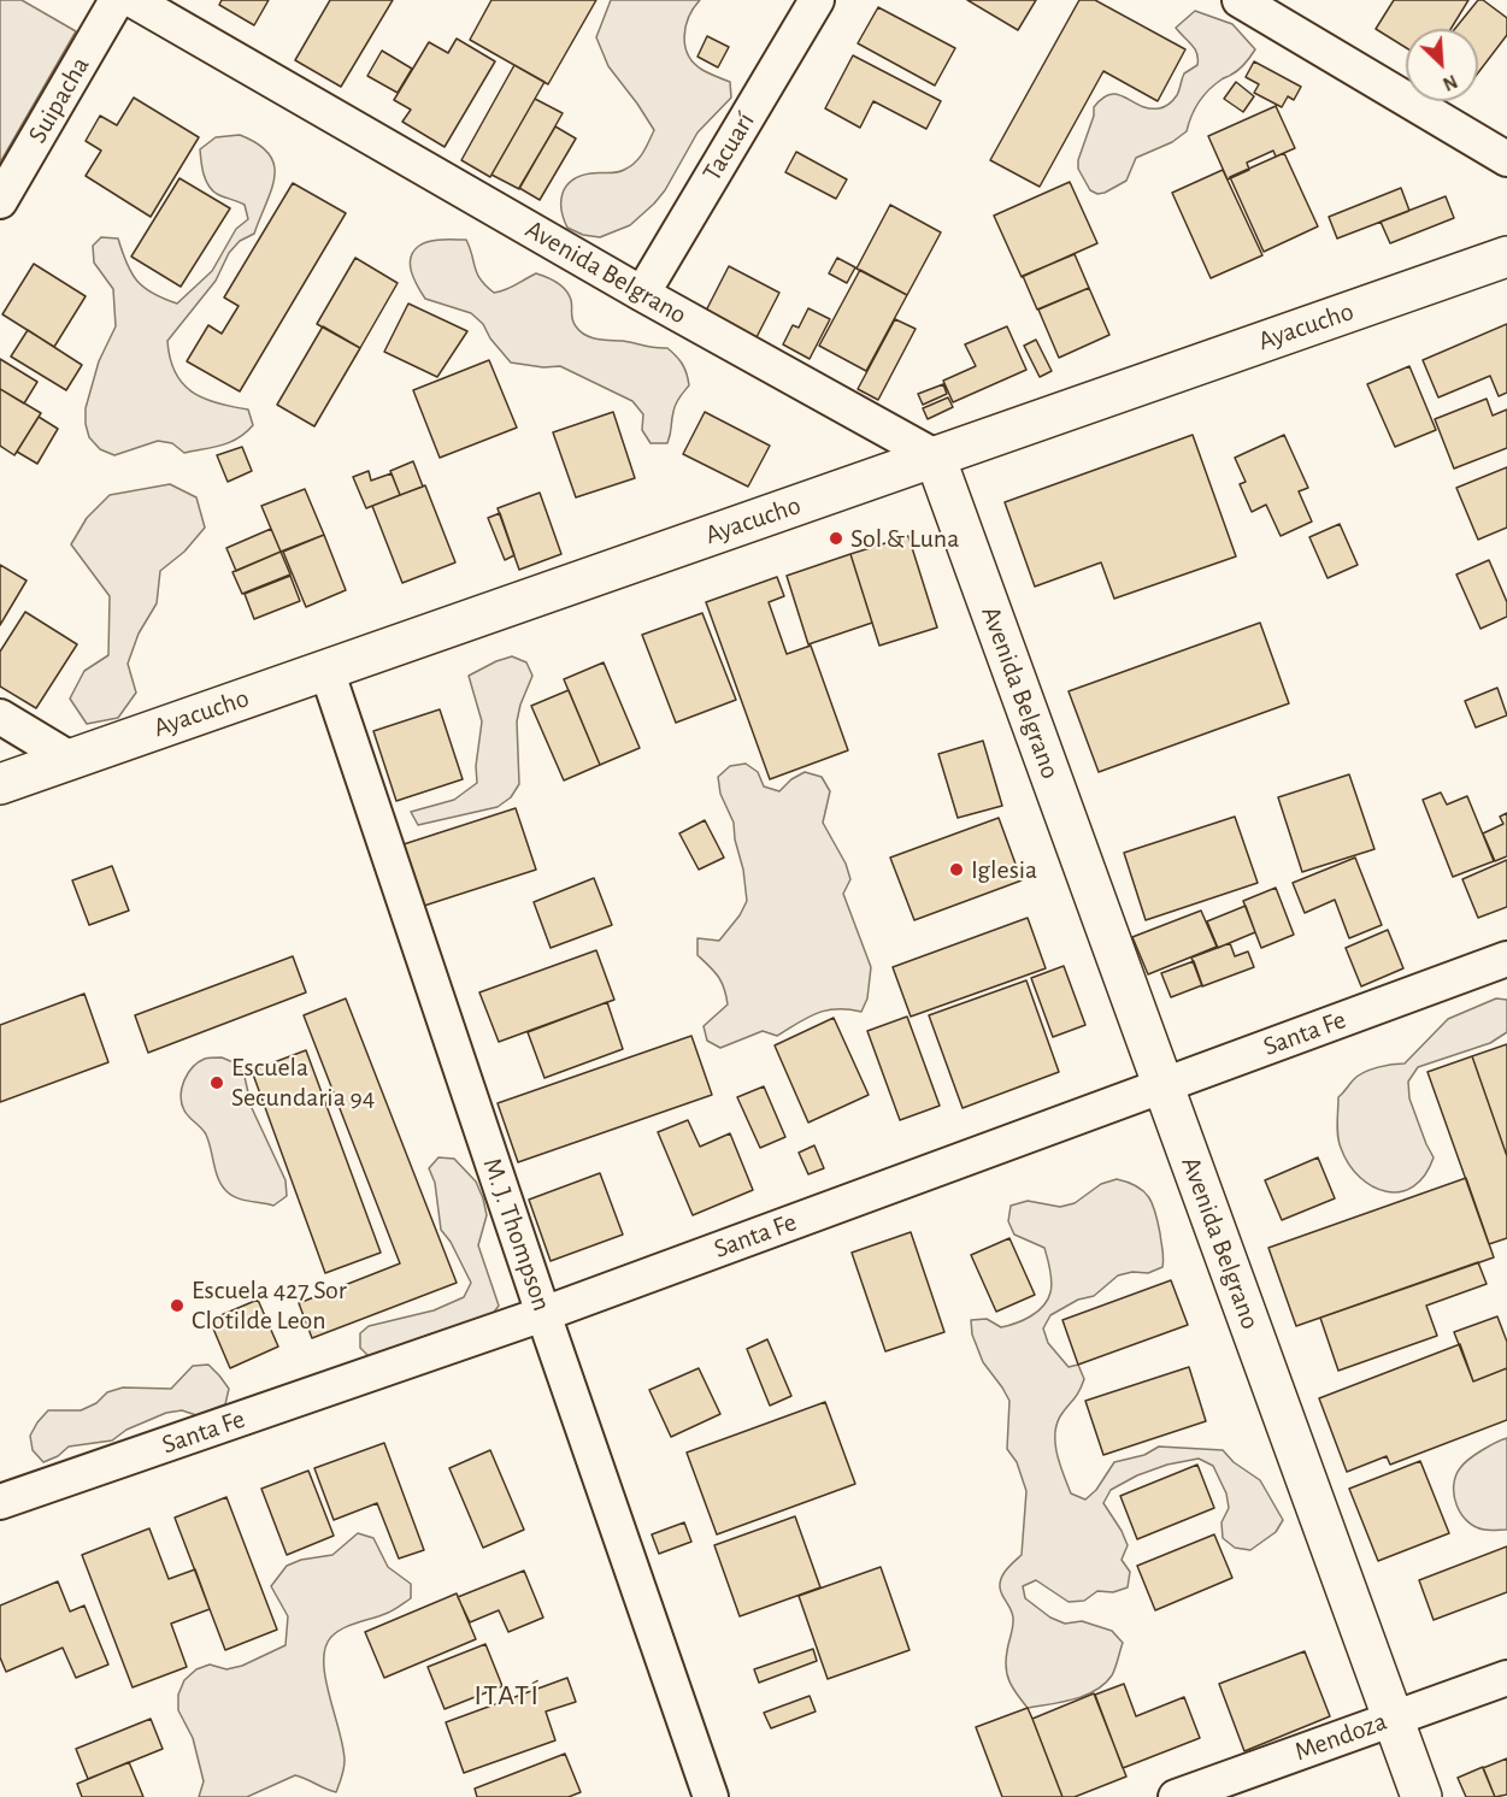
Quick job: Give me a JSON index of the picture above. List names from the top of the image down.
{
  "streets": {
    "street": [
      "Suipacha",
      "Tacuarí",
      "Avenida Belgrano",
      "Ayacucho",
      "Santa Fe",
      "M. J. Thompson",
      "Mendoza"
    ]
  },
  "crossings": [
    ["Tacuarí", "Avenida Belgrano"],
    ["Avenida Belgrano", "Ayacucho"],
    ["Avenida Belgrano", "Santa Fe"],
    ["Avenida Belgrano", "Mendoza"],
    ["Ayacucho", "M. J. Thompson"],
    ["Santa Fe", "M. J. Thompson"]
  ],
  "districts": ["ITATÍ"],
  "places": [
    "Sol & Luna",
    "Iglesia",
    "Escuela Secundaria 94",
    "Escuela 427 Sor Clotilde Leon"
  ],
  "north": "bottom right"
}
